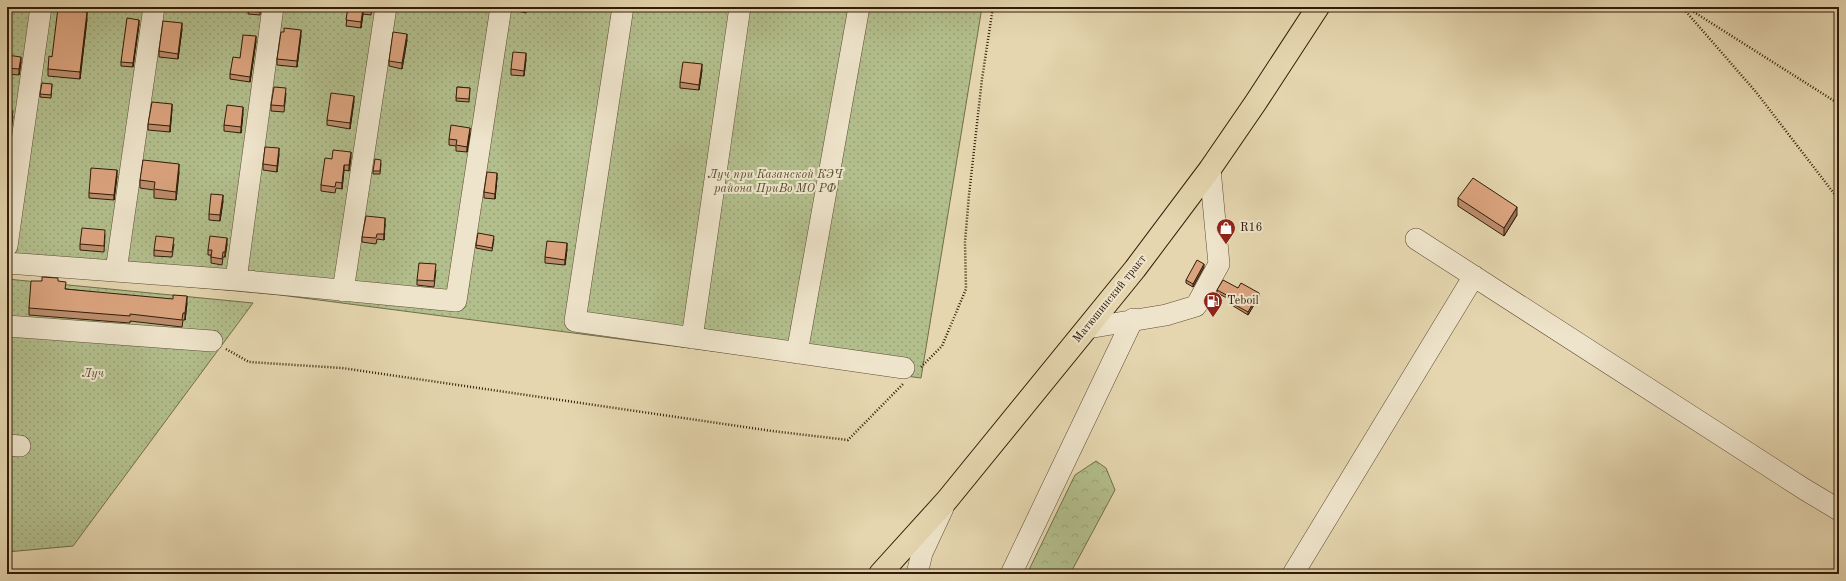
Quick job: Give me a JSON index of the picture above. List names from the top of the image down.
{
  "streets": {
    "main road": ["Матюшинский тракт"]
  },
  "parks": ["Луч при Казанской КЭЧ района ПриВо МО РФ", "Луч"],
  "places": {
    "shop": ["R16"],
    "fuel station": ["Teboil"]
  }
}
